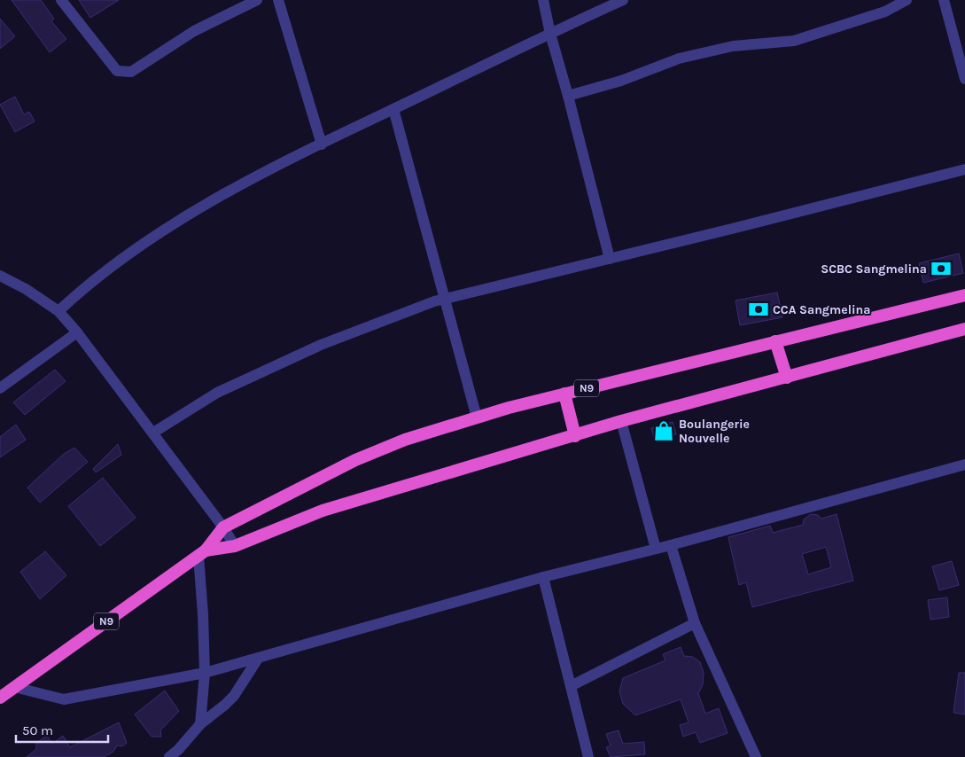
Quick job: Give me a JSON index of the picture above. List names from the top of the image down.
{
  "streets": {
    "highway": ["N9"]
  },
  "places": {
    "bank": ["SCBC Sangmelina", "CCA Sangmelina"],
    "shop": ["Boulangerie Nouvelle"]
  },
  "scale_bar": "50 m"
}
